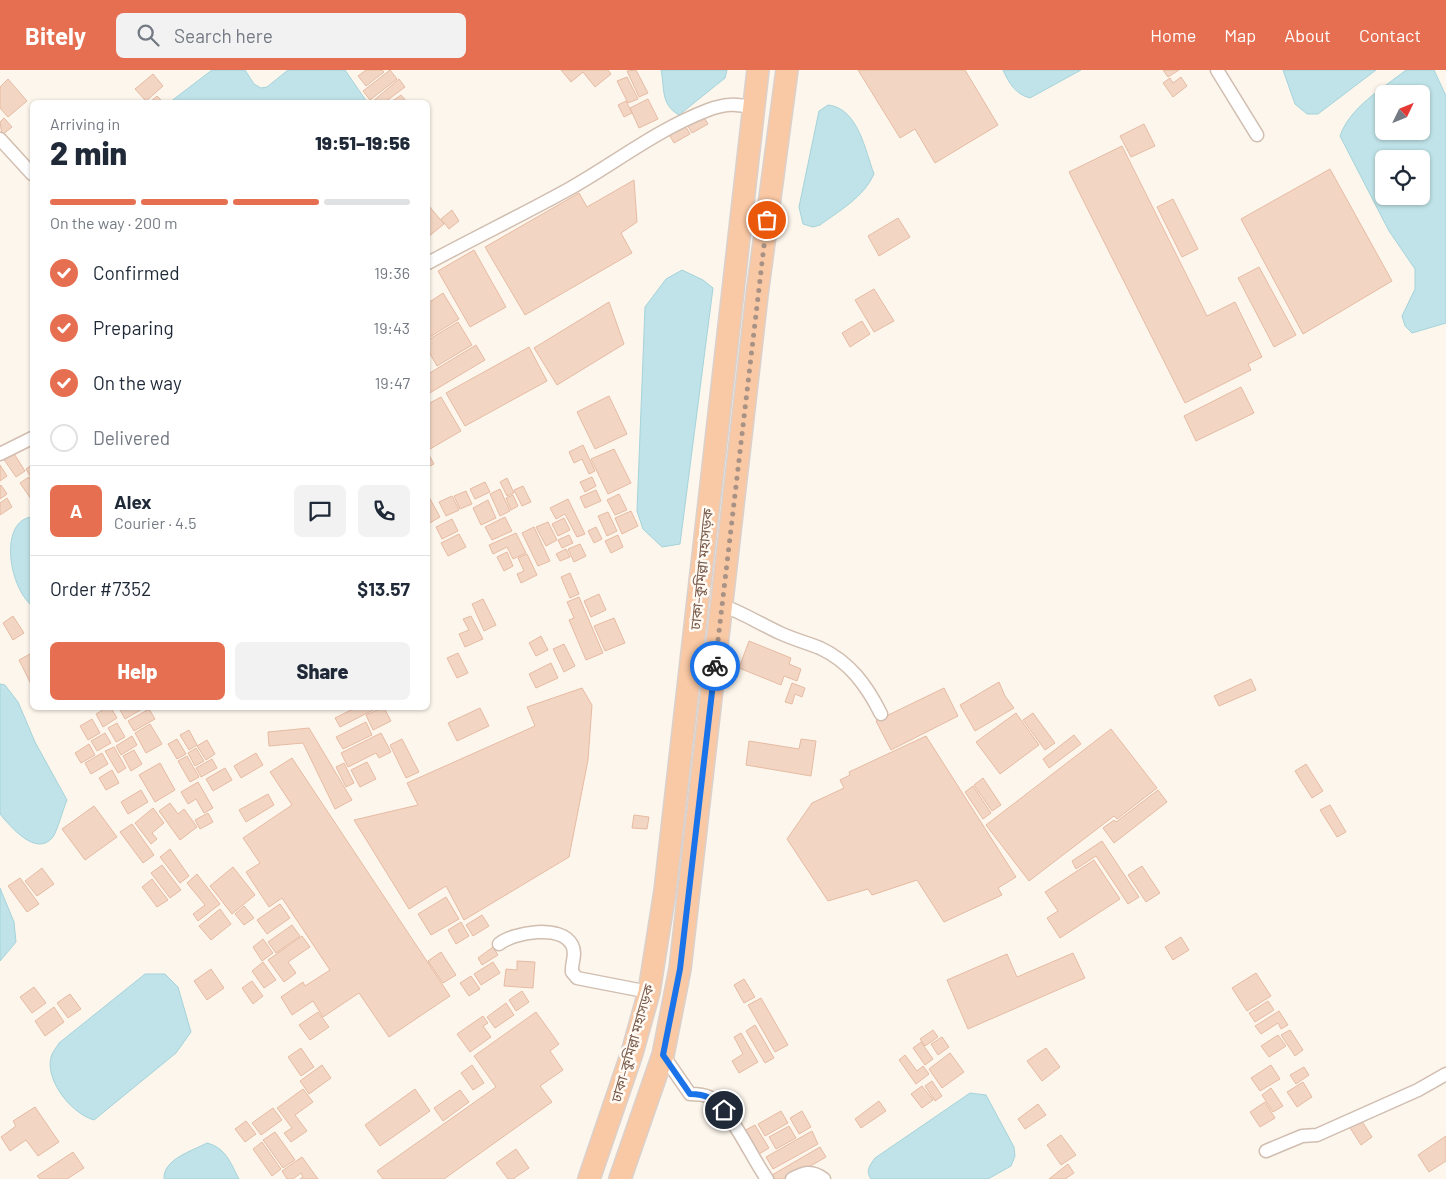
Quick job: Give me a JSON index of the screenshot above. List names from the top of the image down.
{
  "streets": {
    "highway": ["ঢাকা–কুমিল্লা মহাসড়ক"]
  },
  "north": "top right",
  "page": {
    "header": "Bitely",
    "search": "Search here",
    "nav": [
      "Home",
      "Map",
      "About",
      "Contact"
    ],
    "heading": ["2 min", "Arriving in", "19:51–19:56"],
    "panel": [
      "Alex",
      "Courier · 4.5",
      "Order #7352",
      "$13.57"
    ],
    "bar": "On the way · 200 m",
    "list": [
      ["Confirmed", "19:36"],
      ["Preparing", "19:43"],
      ["On the way", "19:47"],
      "Delivered"
    ],
    "round": "A",
    "buttons": ["Help", "Share"]
  }
}
